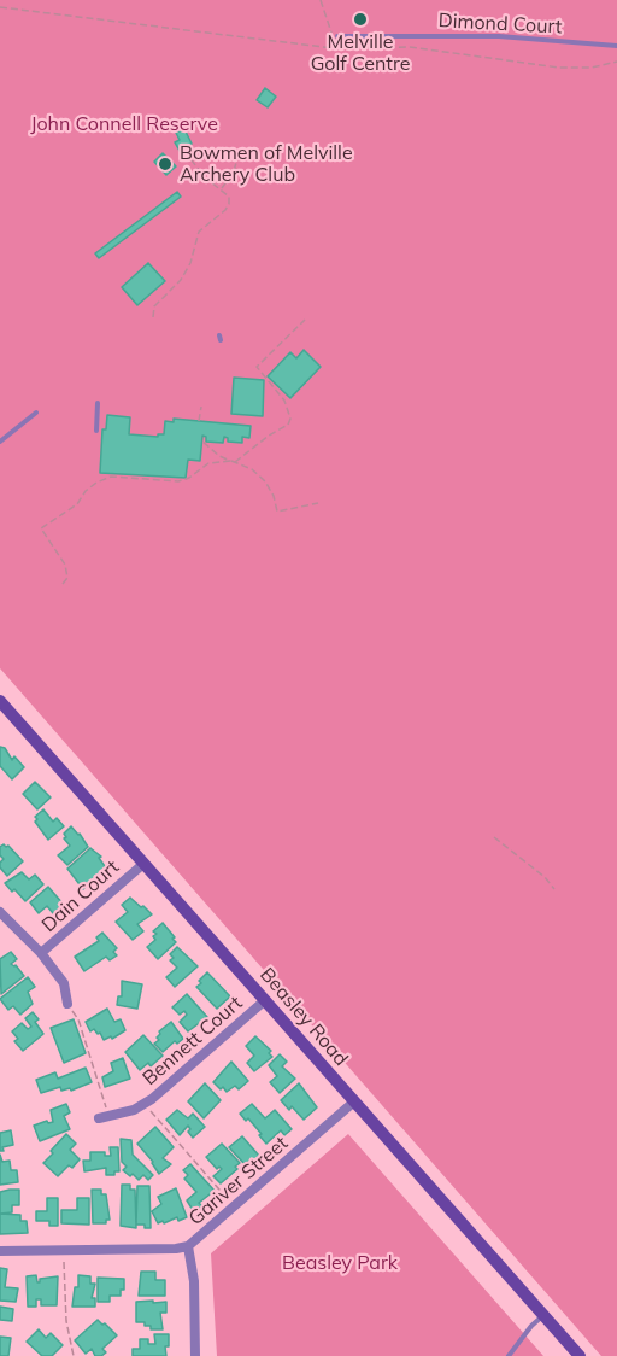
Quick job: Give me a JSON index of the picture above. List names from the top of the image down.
{
  "streets": {
    "main road": ["Beasley Road"],
    "street": ["Dain Court", "Bennett Court", "Gariver Street"],
    "lane": ["Dimond Court"]
  },
  "crossings": [
    ["Dain Court", "Beasley Road"],
    ["Beasley Road", "Bennett Court"],
    ["Beasley Road", "Gariver Street"]
  ],
  "parks": ["John Connell Reserve", "Beasley Park"],
  "places": ["Melville Golf Centre", "Bowmen of Melville Archery Club"]
}
